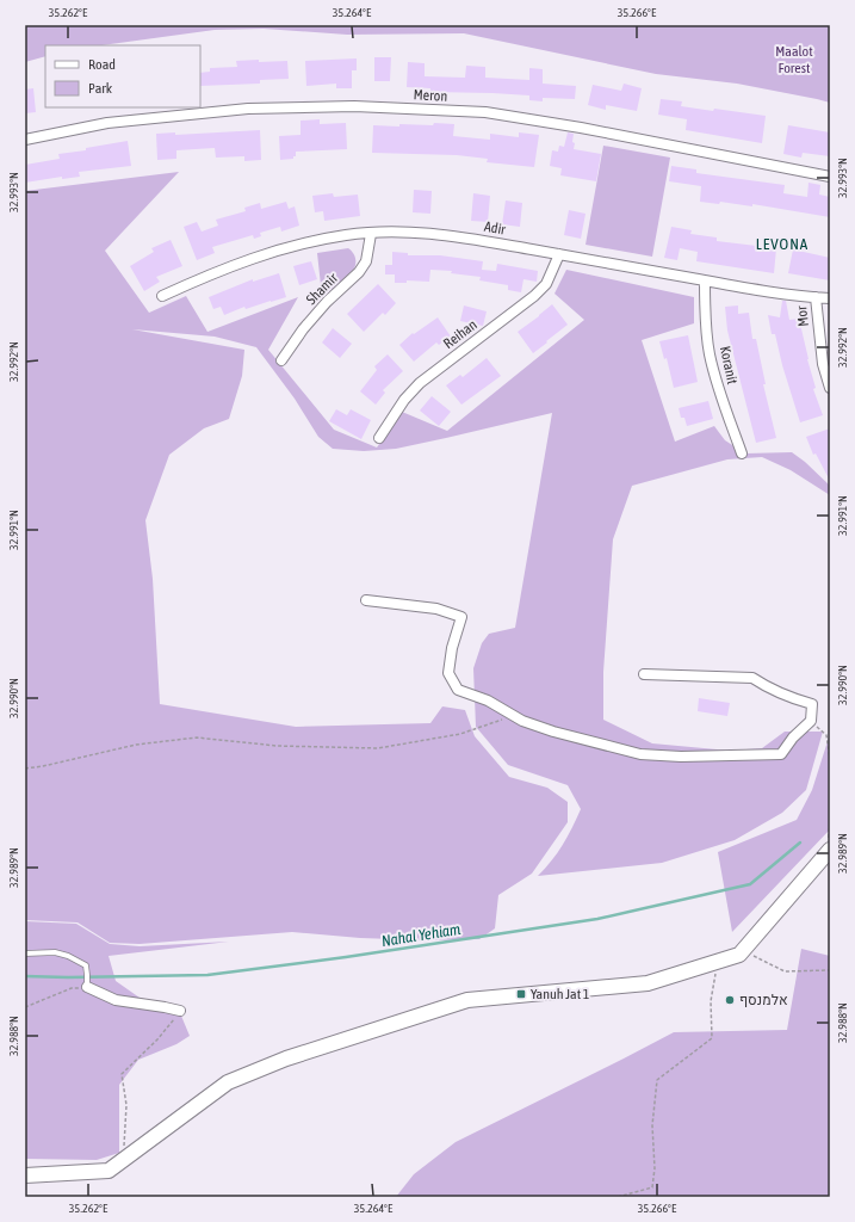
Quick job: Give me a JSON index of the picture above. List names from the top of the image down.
{
  "streets": {
    "street": [
      "Meron",
      "Adir",
      "Shamir",
      "Mor",
      "Reihan",
      "Koranit"
    ]
  },
  "crossings": [
    ["Adir", "Shamir"],
    ["Adir", "Mor"],
    ["Adir", "Reihan"],
    ["Adir", "Koranit"]
  ],
  "districts": ["LEVONA"],
  "water": ["Nahal Yehiam"],
  "parks": ["Maalot Forest"],
  "places": {
    "transit": ["Yanuh Jat 1"],
    "other": ["אלמנסף"]
  },
  "legend": ["Road", "Park"],
  "coordinates": [
    "35.262°E",
    "35.264°E",
    "35.266°E",
    "32.993°N",
    "32.992°N",
    "32.991°N",
    "32.990°N",
    "32.989°N",
    "32.988°N"
  ]
}
